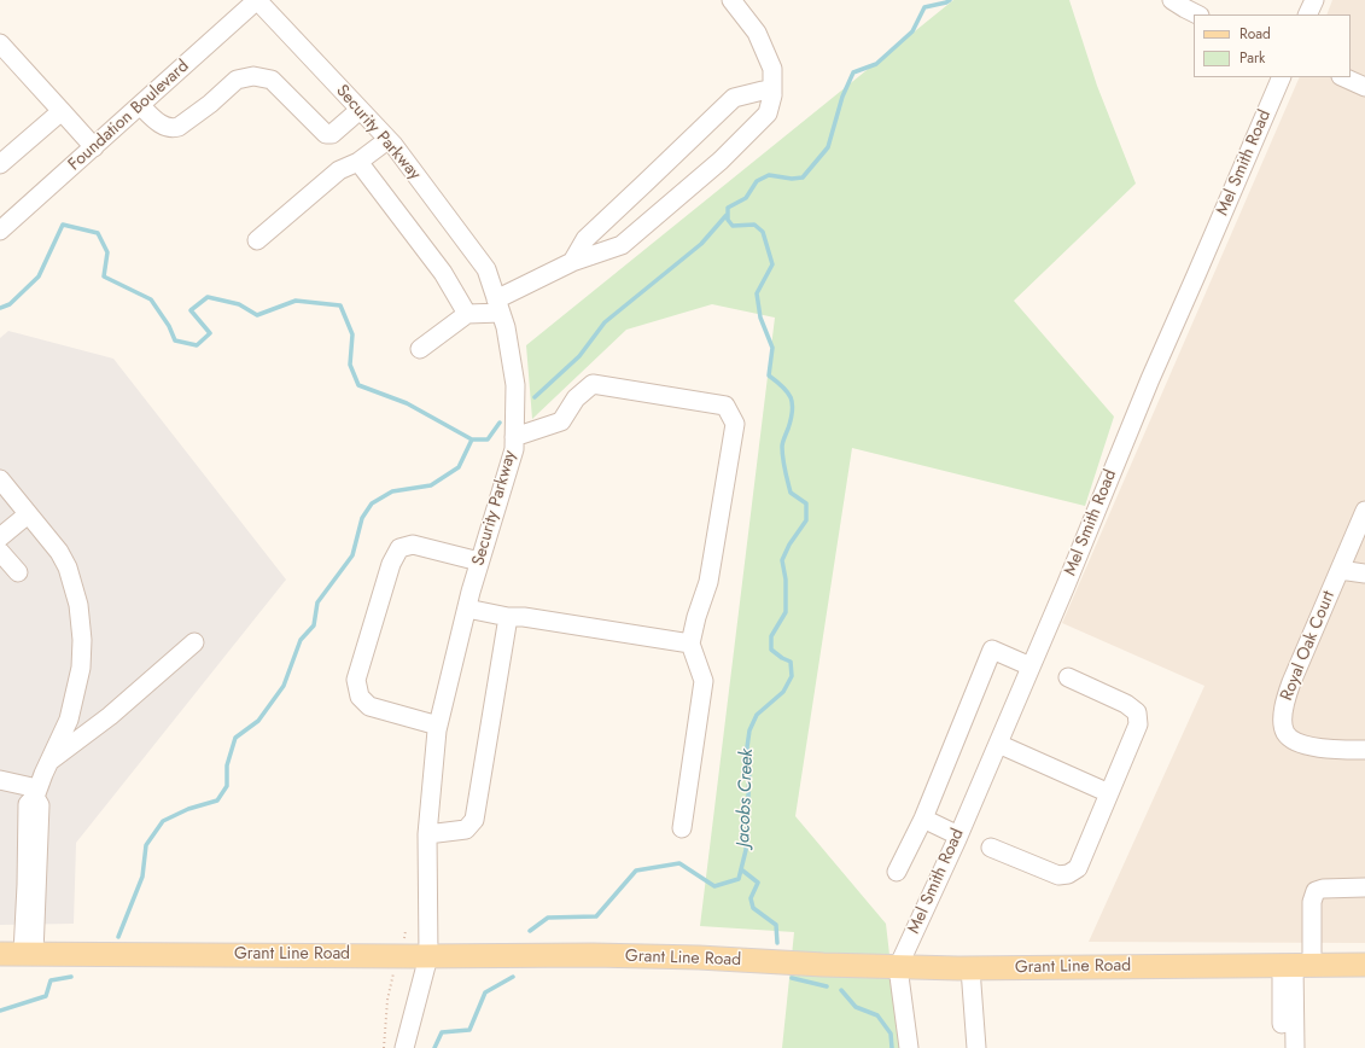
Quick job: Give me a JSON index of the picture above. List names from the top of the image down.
{
  "streets": {
    "main road": ["Grant Line Road"],
    "street": [
      "Foundation Boulevard",
      "Security Parkway",
      "Mel Smith Road",
      "Royal Oak Court"
    ]
  },
  "crossings": [
    ["Foundation Boulevard", "Security Parkway"],
    ["Security Parkway", "Grant Line Road"],
    ["Mel Smith Road", "Grant Line Road"]
  ],
  "water": ["Jacobs Creek"],
  "legend": ["Road", "Park"]
}
